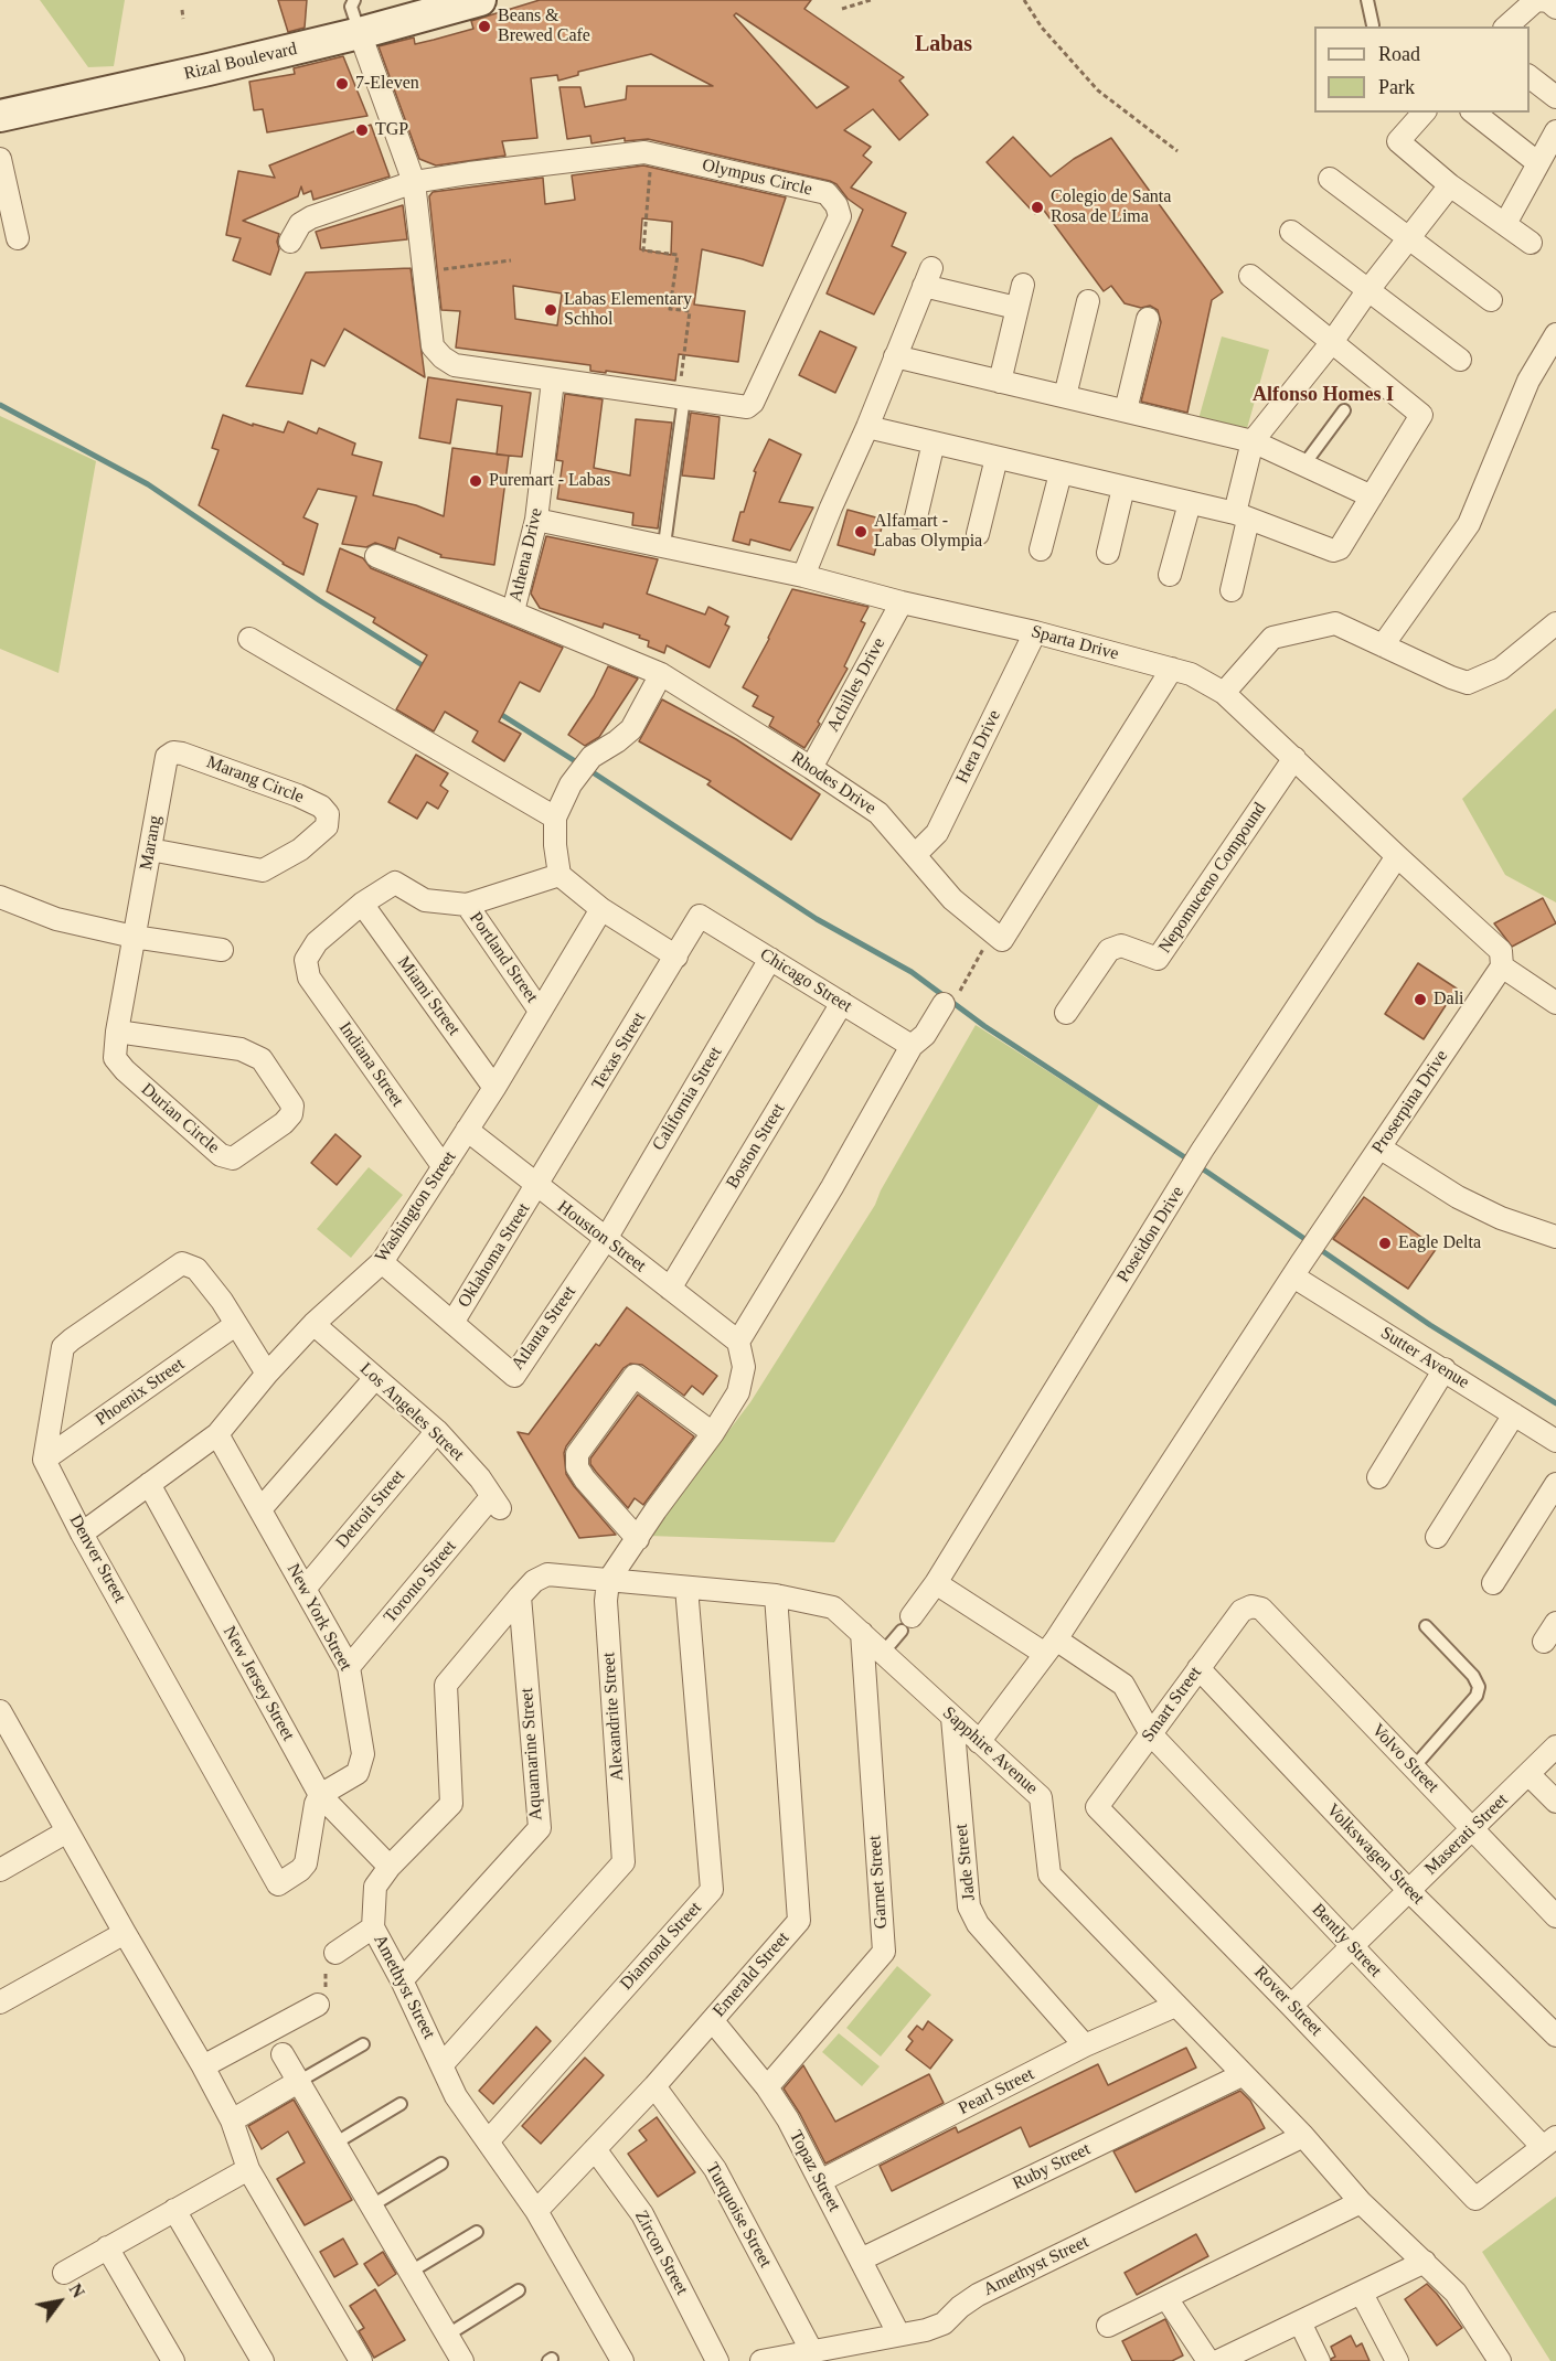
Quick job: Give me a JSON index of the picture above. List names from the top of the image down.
{
  "streets": {
    "main road": ["Rizal Boulevard"],
    "street": [
      "Olympus Circle",
      "Athena Drive",
      "Sparta Drive",
      "Achilles Drive",
      "Hera Drive",
      "Marang Circle",
      "Rhodes Drive",
      "Marang",
      "Nepomuceno Compound",
      "Portland Street",
      "Chicago Street",
      "Miami Street",
      "Texas Street",
      "Indiana Street",
      "California Street",
      "Proserpina Drive",
      "Durian Circle",
      "Boston Street",
      "Washington Street",
      "Poseidon Drive",
      "Houston Street",
      "Oklahoma Street",
      "Atlanta Street",
      "Sutter Avenue",
      "Phoenix Street",
      "Los Angeles Street",
      "Detroit Street",
      "Denver Street",
      "Toronto Street",
      "New York Street",
      "New Jersey Street",
      "Smart Street",
      "Alexandrite Street",
      "Sapphire Avenue",
      "Aquamarine Street",
      "Volvo Street",
      "Maserati Street",
      "Volkswagen Street",
      "Jade Street",
      "Garnet Street",
      "Bently Street",
      "Diamond Street",
      "Emerald Street",
      "Amethyst Street",
      "Rover Street",
      "Pearl Street",
      "Ruby Street",
      "Topaz Street",
      "Turquoise Street",
      "Zircon Street"
    ]
  },
  "crossings": [
    ["Rizal Boulevard", "Olympus Circle"],
    ["Olympus Circle", "Athena Drive"],
    ["Athena Drive", "Sparta Drive"],
    ["Athena Drive", "Rhodes Drive"],
    ["Sparta Drive", "Achilles Drive"],
    ["Sparta Drive", "Hera Drive"],
    ["Sparta Drive", "Nepomuceno Compound"],
    ["Sparta Drive", "Proserpina Drive"],
    ["Sparta Drive", "Poseidon Drive"],
    ["Achilles Drive", "Rhodes Drive"],
    ["Hera Drive", "Rhodes Drive"],
    ["Marang Circle", "Marang"],
    ["Marang", "Durian Circle"],
    ["Portland Street", "Washington Street"],
    ["Chicago Street", "Texas Street"],
    ["Chicago Street", "California Street"],
    ["Chicago Street", "Boston Street"],
    ["Miami Street", "Indiana Street"],
    ["Miami Street", "Washington Street"],
    ["Texas Street", "Houston Street"],
    ["Texas Street", "Oklahoma Street"],
    ["Indiana Street", "Washington Street"],
    ["California Street", "Houston Street"],
    ["California Street", "Atlanta Street"],
    ["Proserpina Drive", "Sutter Avenue"],
    ["Proserpina Drive", "Sapphire Avenue"],
    ["Proserpina Drive", "Bently Street"],
    ["Boston Street", "Houston Street"],
    ["Washington Street", "Houston Street"],
    ["Washington Street", "Atlanta Street"],
    ["Washington Street", "Los Angeles Street"],
    ["Washington Street", "Denver Street"],
    ["Washington Street", "New York Street"],
    ["Washington Street", "New Jersey Street"],
    ["Poseidon Drive", "Bently Street"],
    ["Houston Street", "Oklahoma Street"],
    ["Houston Street", "Atlanta Street"],
    ["Oklahoma Street", "Atlanta Street"],
    ["Phoenix Street", "Denver Street"],
    ["Los Angeles Street", "Detroit Street"],
    ["Los Angeles Street", "Toronto Street"],
    ["Detroit Street", "New York Street"],
    ["Denver Street", "New York Street"],
    ["Denver Street", "New Jersey Street"],
    ["Toronto Street", "New York Street"],
    ["New York Street", "New Jersey Street"],
    ["New Jersey Street", "Amethyst Street"],
    ["Smart Street", "Volvo Street"],
    ["Smart Street", "Volkswagen Street"],
    ["Smart Street", "Bently Street"],
    ["Smart Street", "Rover Street"],
    ["Alexandrite Street", "Sapphire Avenue"],
    ["Alexandrite Street", "Amethyst Street"],
    ["Sapphire Avenue", "Jade Street"],
    ["Sapphire Avenue", "Garnet Street"],
    ["Sapphire Avenue", "Diamond Street"],
    ["Sapphire Avenue", "Emerald Street"],
    ["Sapphire Avenue", "Amethyst Street"],
    ["Sapphire Avenue", "Pearl Street"],
    ["Sapphire Avenue", "Ruby Street"],
    ["Aquamarine Street", "Amethyst Street"],
    ["Volvo Street", "Maserati Street"],
    ["Maserati Street", "Volkswagen Street"],
    ["Maserati Street", "Bently Street"],
    ["Maserati Street", "Rover Street"],
    ["Jade Street", "Pearl Street"],
    ["Garnet Street", "Topaz Street"],
    ["Bently Street", "Rover Street"],
    ["Diamond Street", "Amethyst Street"],
    ["Emerald Street", "Amethyst Street"],
    ["Emerald Street", "Topaz Street"],
    ["Emerald Street", "Turquoise Street"],
    ["Emerald Street", "Zircon Street"],
    ["Amethyst Street", "Topaz Street"],
    ["Amethyst Street", "Turquoise Street"],
    ["Pearl Street", "Topaz Street"],
    ["Ruby Street", "Topaz Street"]
  ],
  "districts": ["Labas", "Alfonso Homes I"],
  "places": [
    "Beans & Brewed Cafe",
    "7-Eleven",
    "TGP",
    "Colegio de Santa Rosa de Lima",
    "Labas Elementary Schhol",
    "Puremart - Labas",
    "Alfamart - Labas Olympia",
    "Dali",
    "Eagle Delta"
  ],
  "legend": ["Road", "Park"],
  "north": "top right"
}
